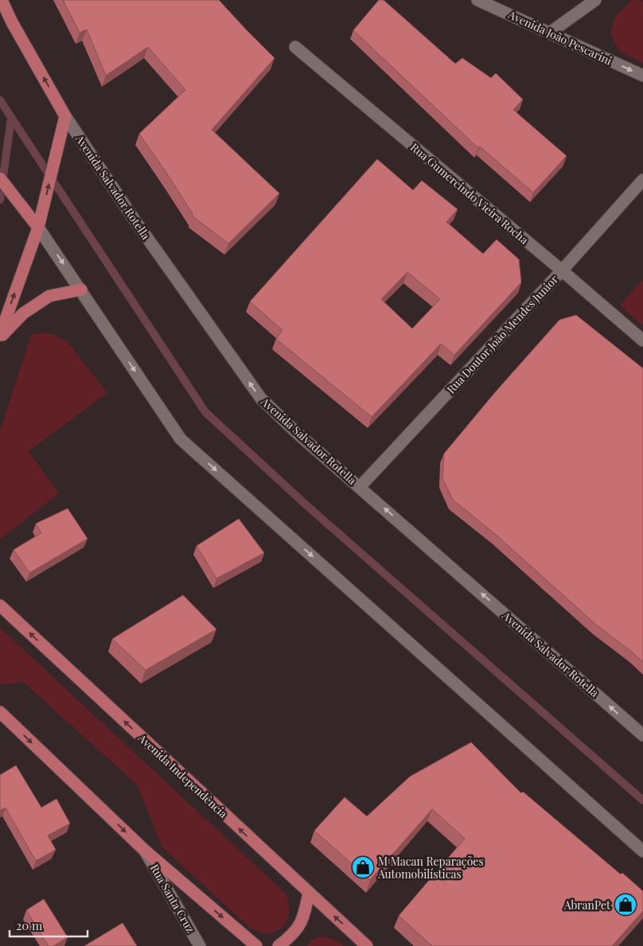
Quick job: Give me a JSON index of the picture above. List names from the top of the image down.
{
  "streets": {
    "main road": ["Avenida Salvador Rotella", "Avenida Independência"],
    "street": [
      "Avenida João Pescarini",
      "Rua Gumercindo Vieira Rocha",
      "Rua Doutor João Mendes Junior",
      "Rua Santa Cruz"
    ]
  },
  "crossings": [
    ["Avenida Salvador Rotella", "Rua Doutor João Mendes Junior"],
    ["Rua Gumercindo Vieira Rocha", "Rua Doutor João Mendes Junior"]
  ],
  "one_way": ["Avenida João Pescarini", "Avenida Salvador Rotella"],
  "places": {
    "shop": ["M Macan Reparações Automobilísticas", "AbranPet"]
  },
  "scale_bar": "20 m"
}
